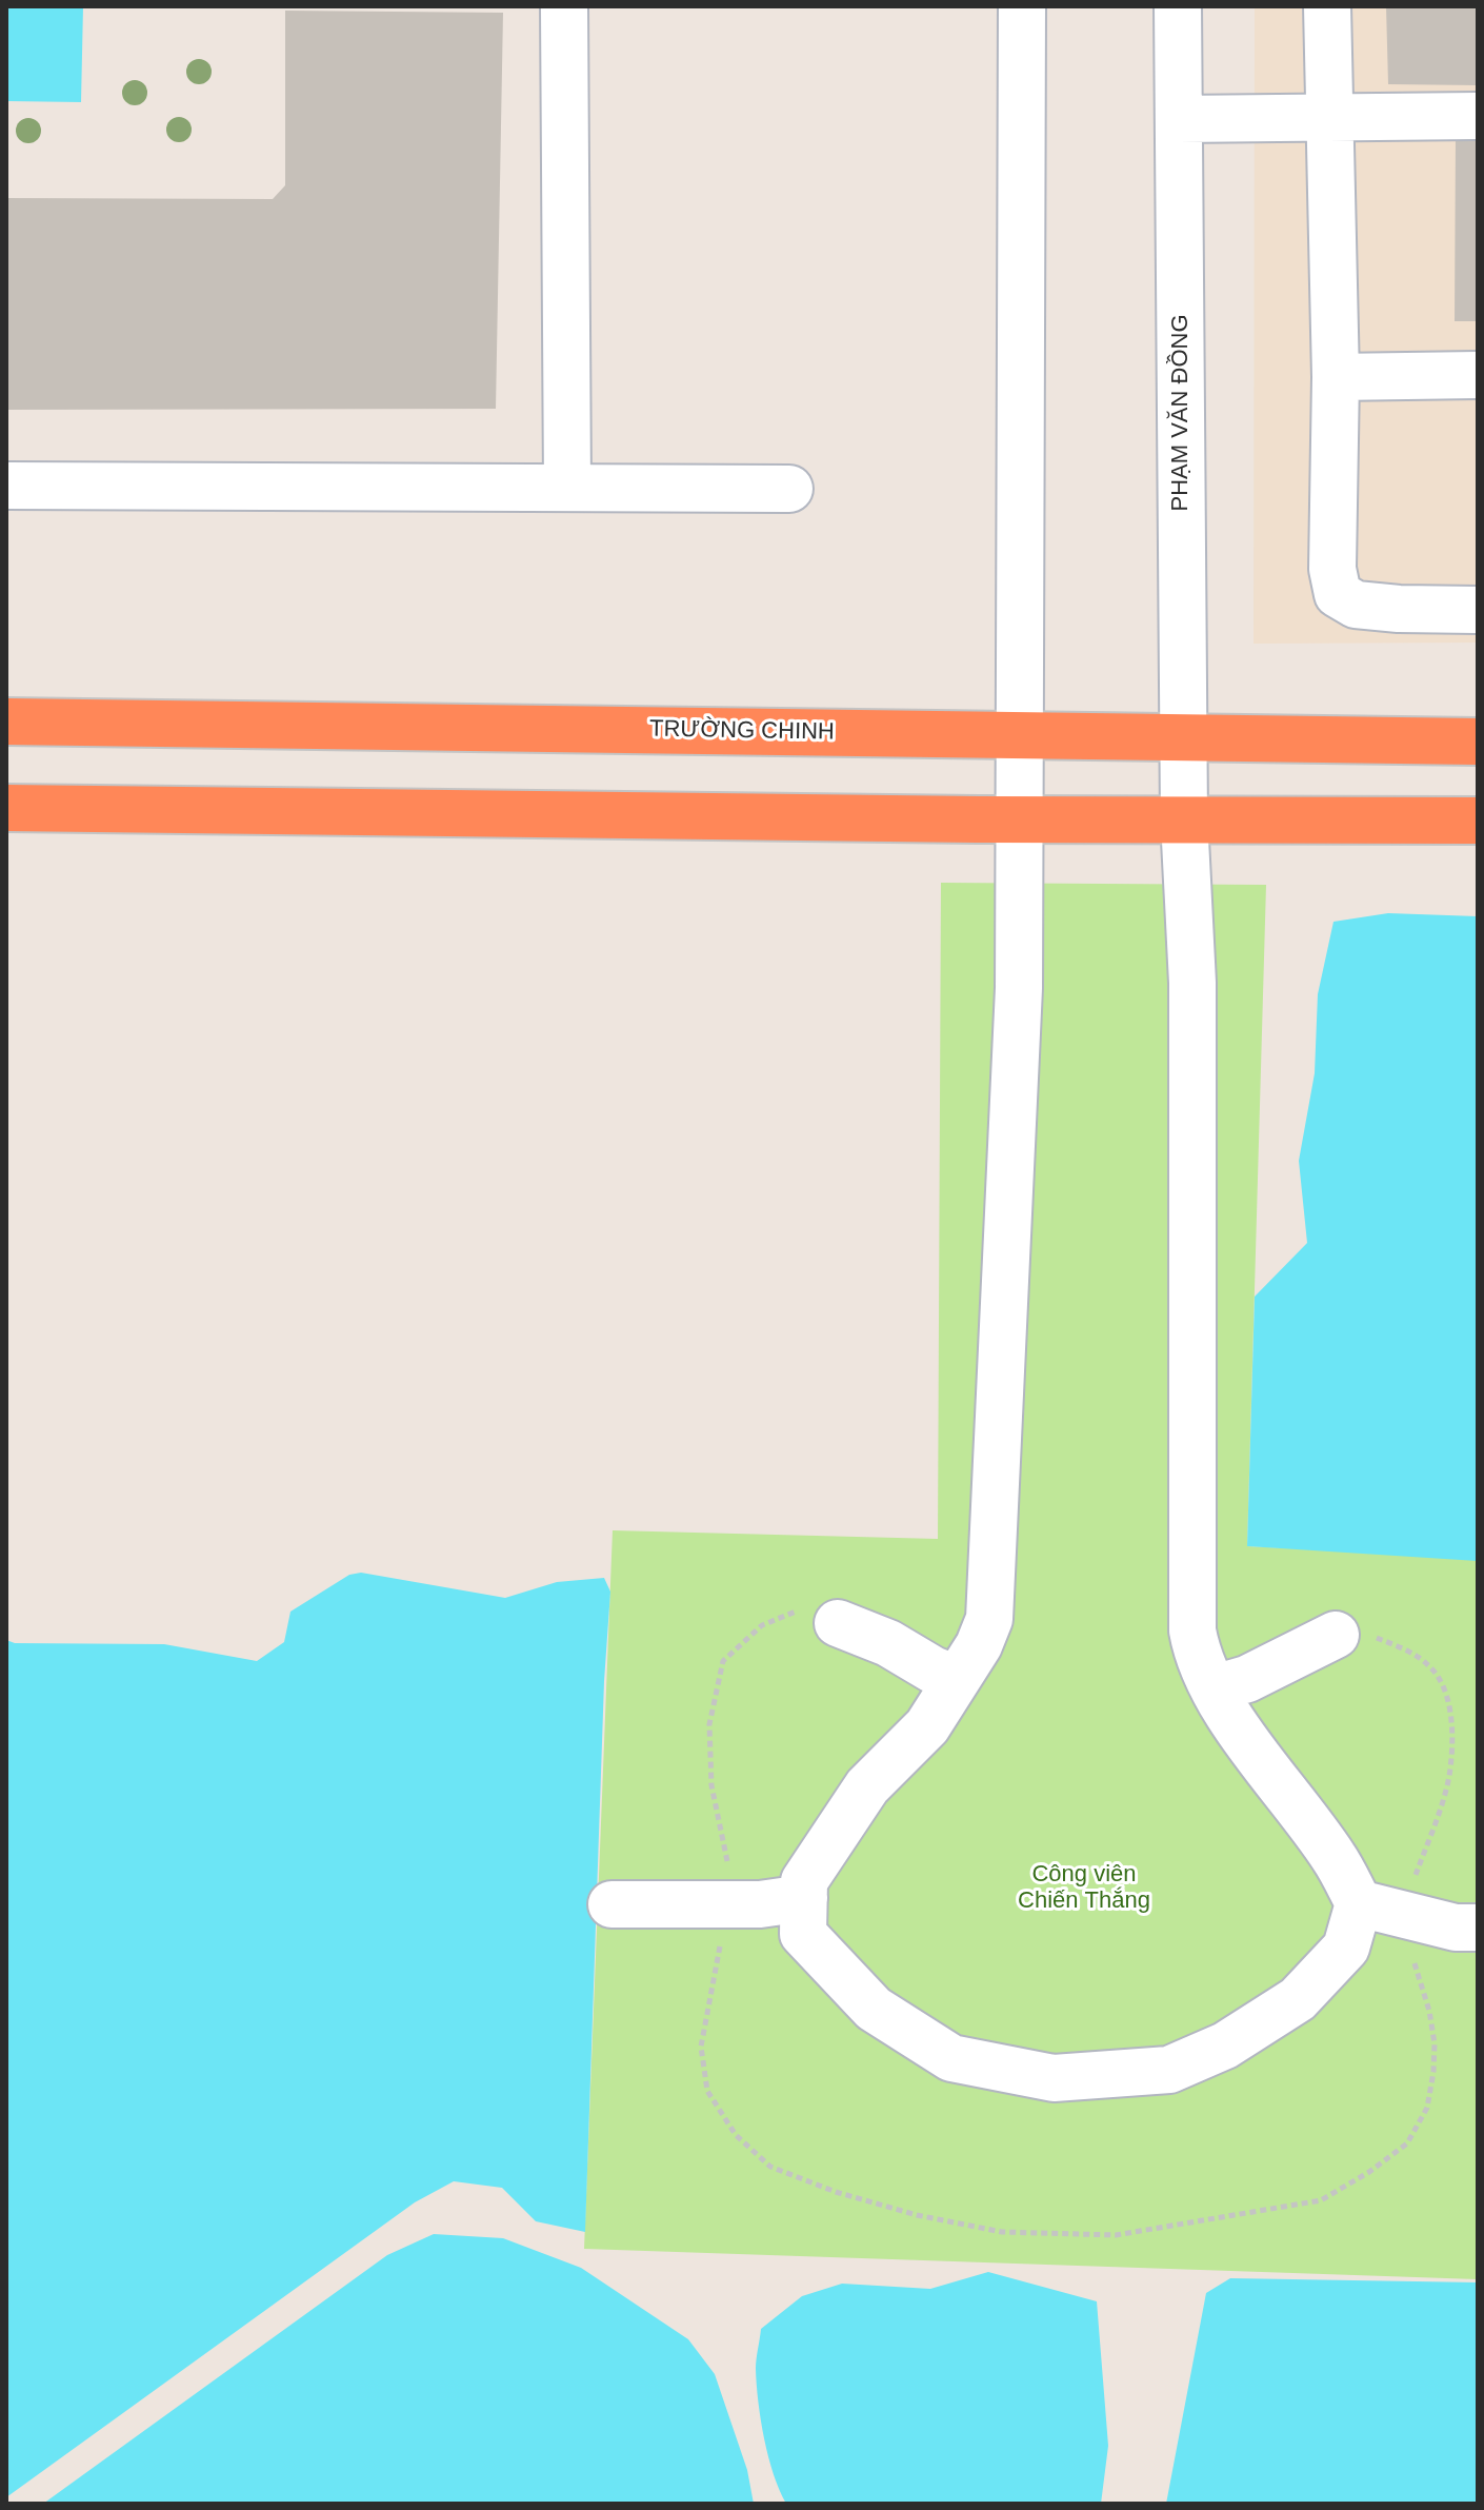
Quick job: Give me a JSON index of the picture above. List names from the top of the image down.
{
  "streets": {
    "highway": ["TRƯỜNG CHINH"],
    "street": ["PHẠM VĂN ĐỒNG"]
  },
  "crossings": [
    ["PHẠM VĂN ĐỒNG", "TRƯỜNG CHINH"]
  ],
  "parks": ["Công viên Chiến Thắng"]
}
